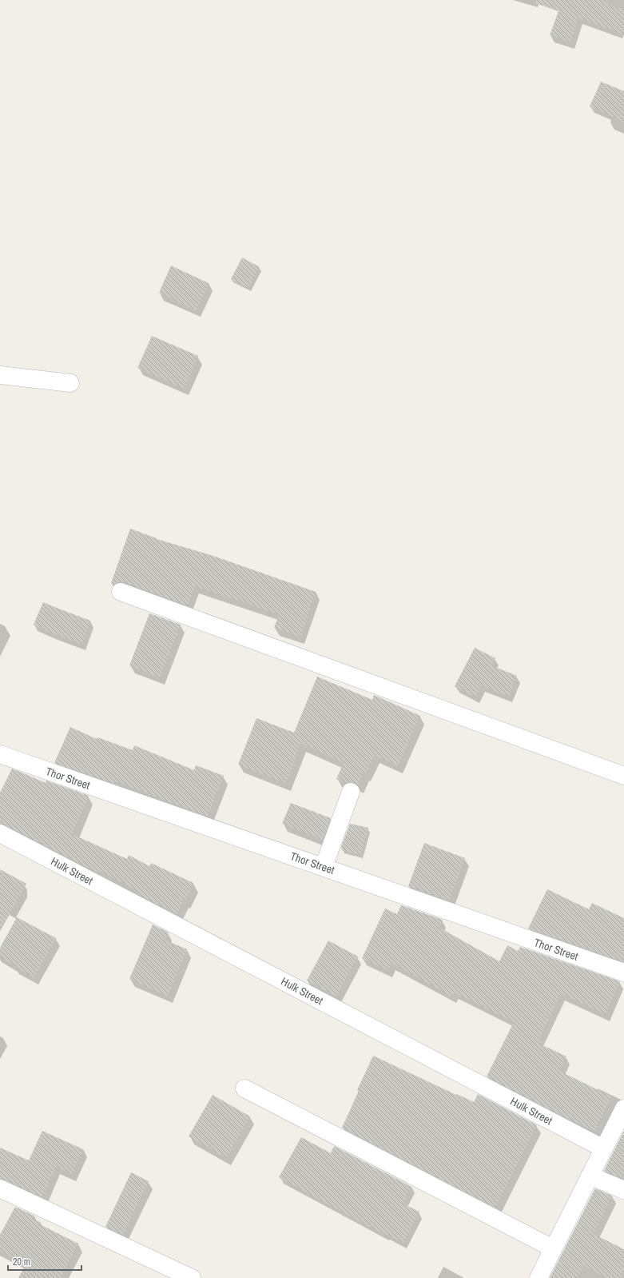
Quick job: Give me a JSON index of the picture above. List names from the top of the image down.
{
  "streets": {
    "street": ["Thor Street", "Hulk Street"]
  },
  "scale_bar": "20 m"
}
